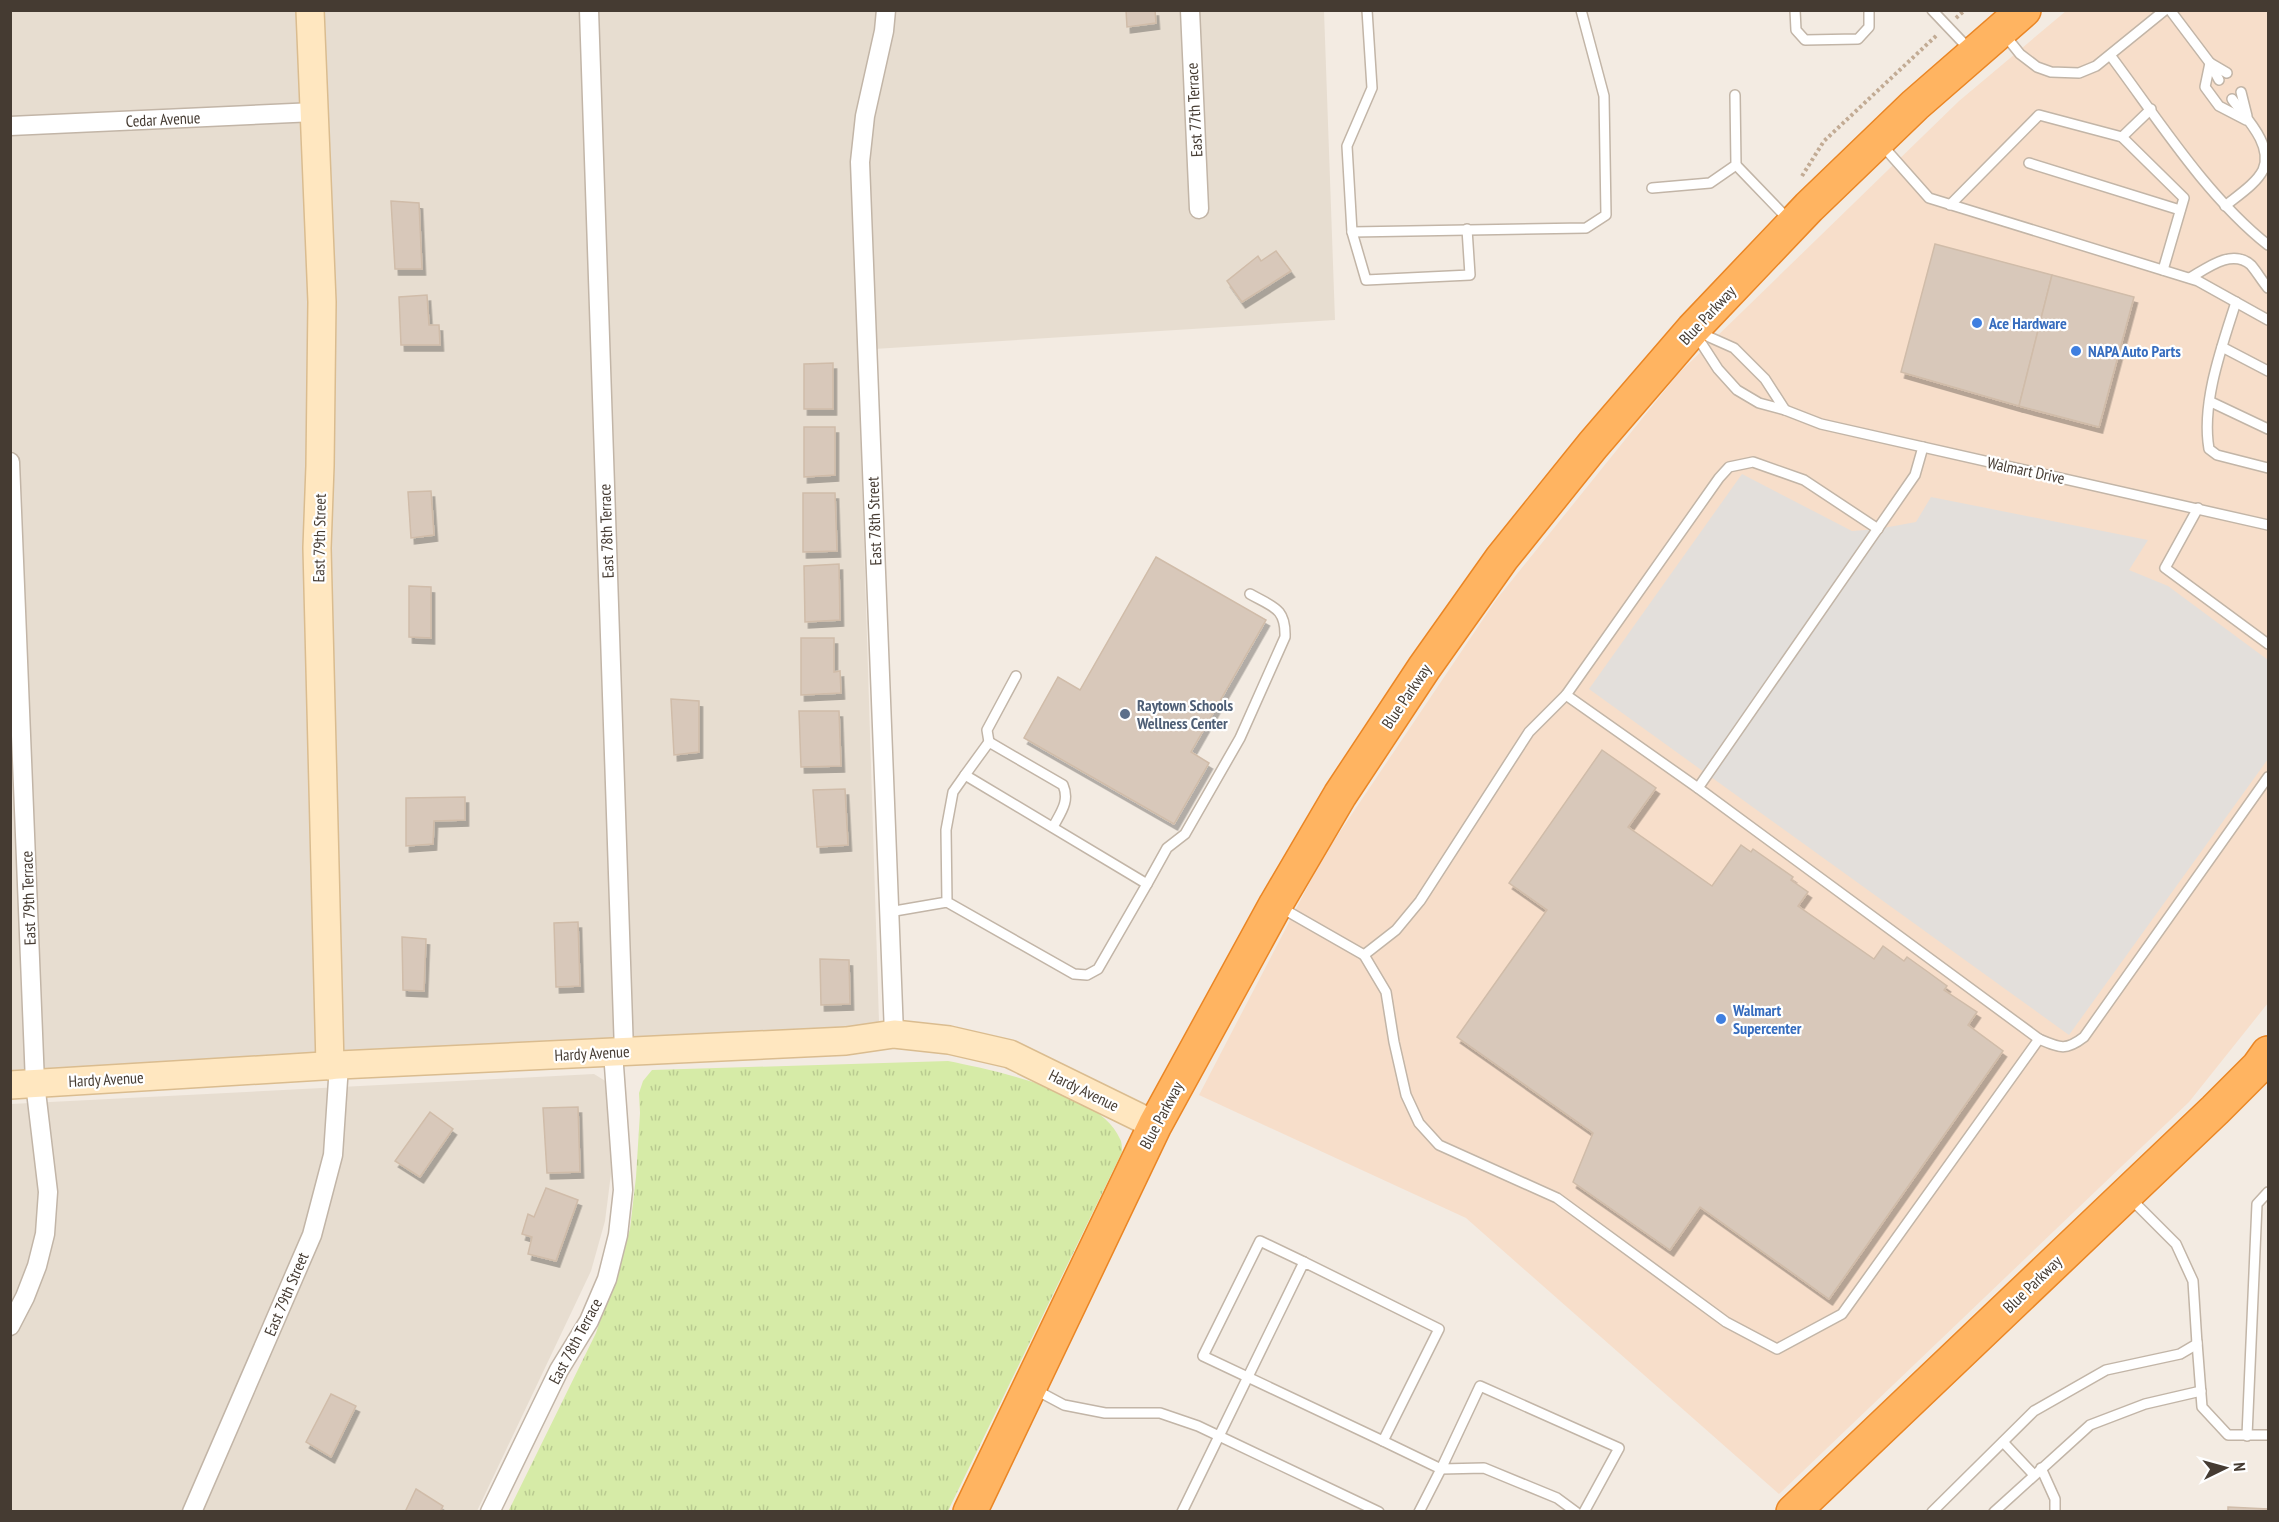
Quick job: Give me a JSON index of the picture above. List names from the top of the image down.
{
  "streets": {
    "highway": ["Blue Parkway"],
    "street": [
      "East 77th Terrace",
      "Cedar Avenue",
      "East 78th Street",
      "East 78th Terrace",
      "East 79th Street",
      "East 79th Terrace",
      "Hardy Avenue"
    ],
    "lane": ["Walmart Drive"]
  },
  "crossings": [
    ["Cedar Avenue", "East 79th Street"],
    ["Blue Parkway", "Walmart Drive"],
    ["Blue Parkway", "Hardy Avenue"],
    ["East 78th Street", "Hardy Avenue"],
    ["East 78th Terrace", "Hardy Avenue"],
    ["East 79th Street", "Hardy Avenue"],
    ["East 79th Terrace", "Hardy Avenue"]
  ],
  "places": [
    "Ace Hardware",
    "NAPA Auto Parts",
    "Raytown Schools Wellness Center",
    "Walmart Supercenter"
  ],
  "north": "right"
}
